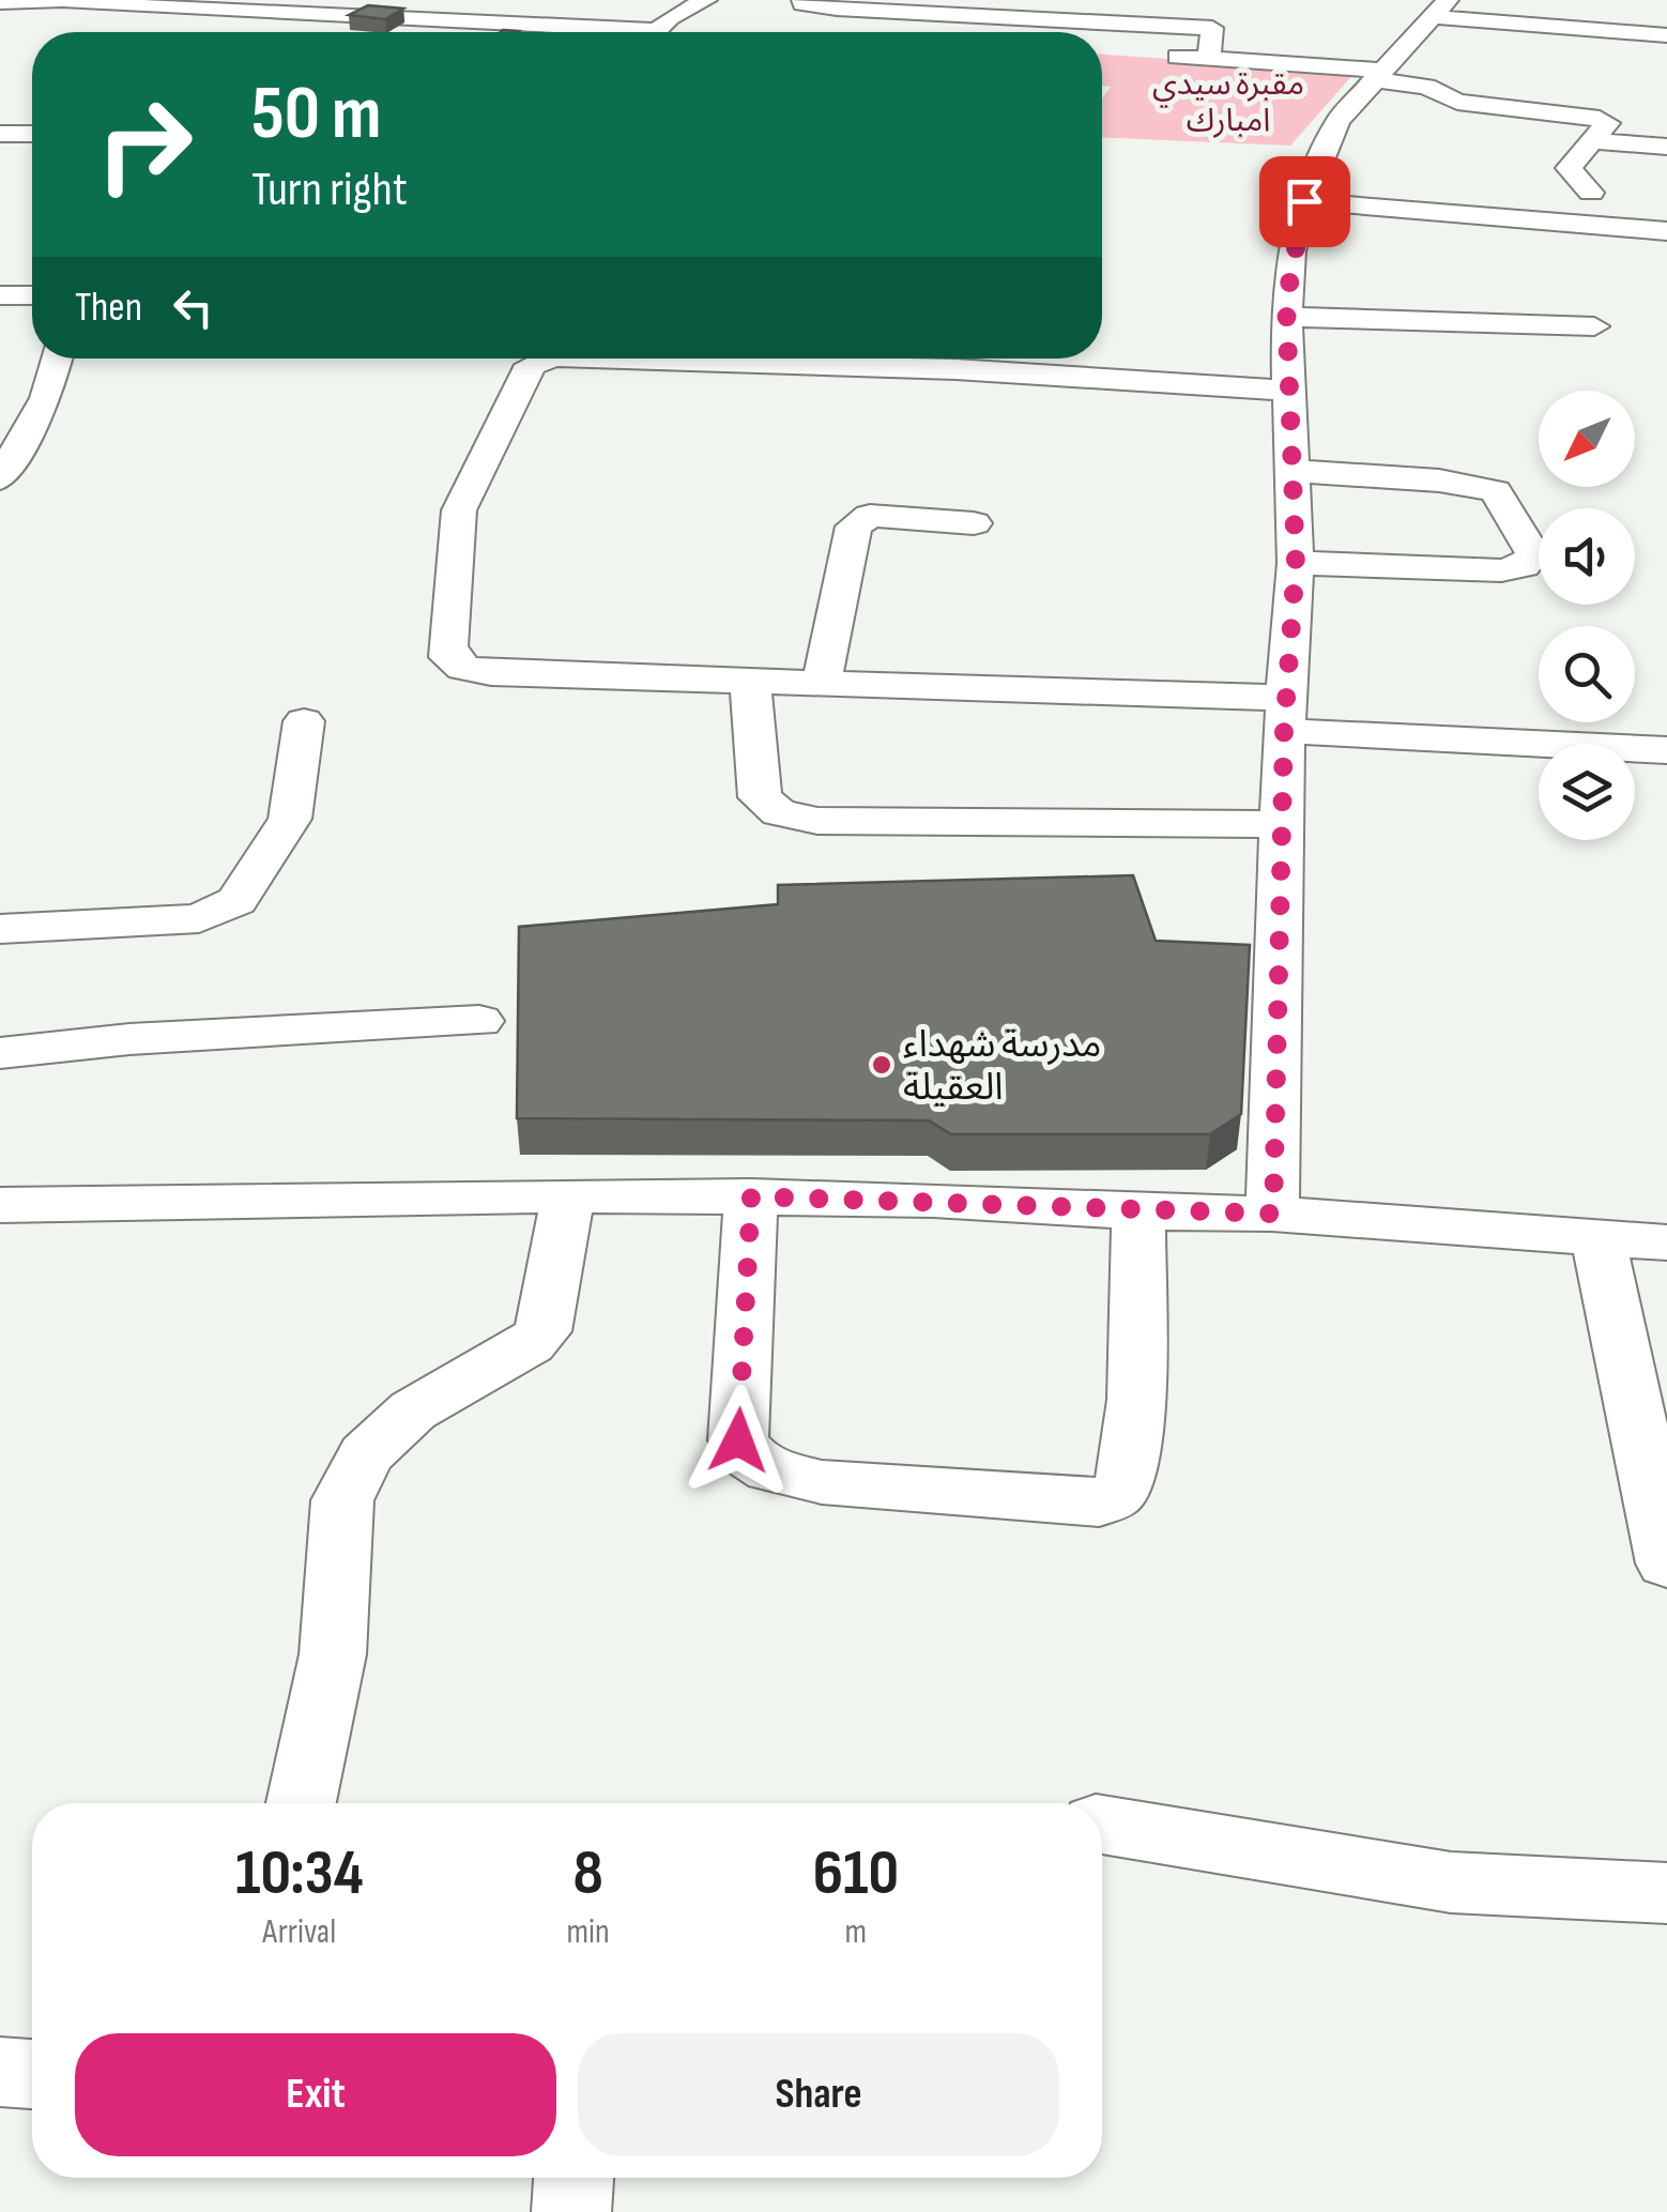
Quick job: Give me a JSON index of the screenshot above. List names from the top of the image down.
{
  "parks": ["مقبرة سيدي امبارك"],
  "places": ["مدرسة شهداء العقيلة"],
  "north": "bottom left",
  "page": {
    "turn": ["50 m", "Turn right"],
    "then": "Then",
    "eta": [
      "10:34",
      "Arrival",
      "8",
      "min",
      "610",
      "m"
    ],
    "buttons": ["Exit", "Share"]
  }
}
